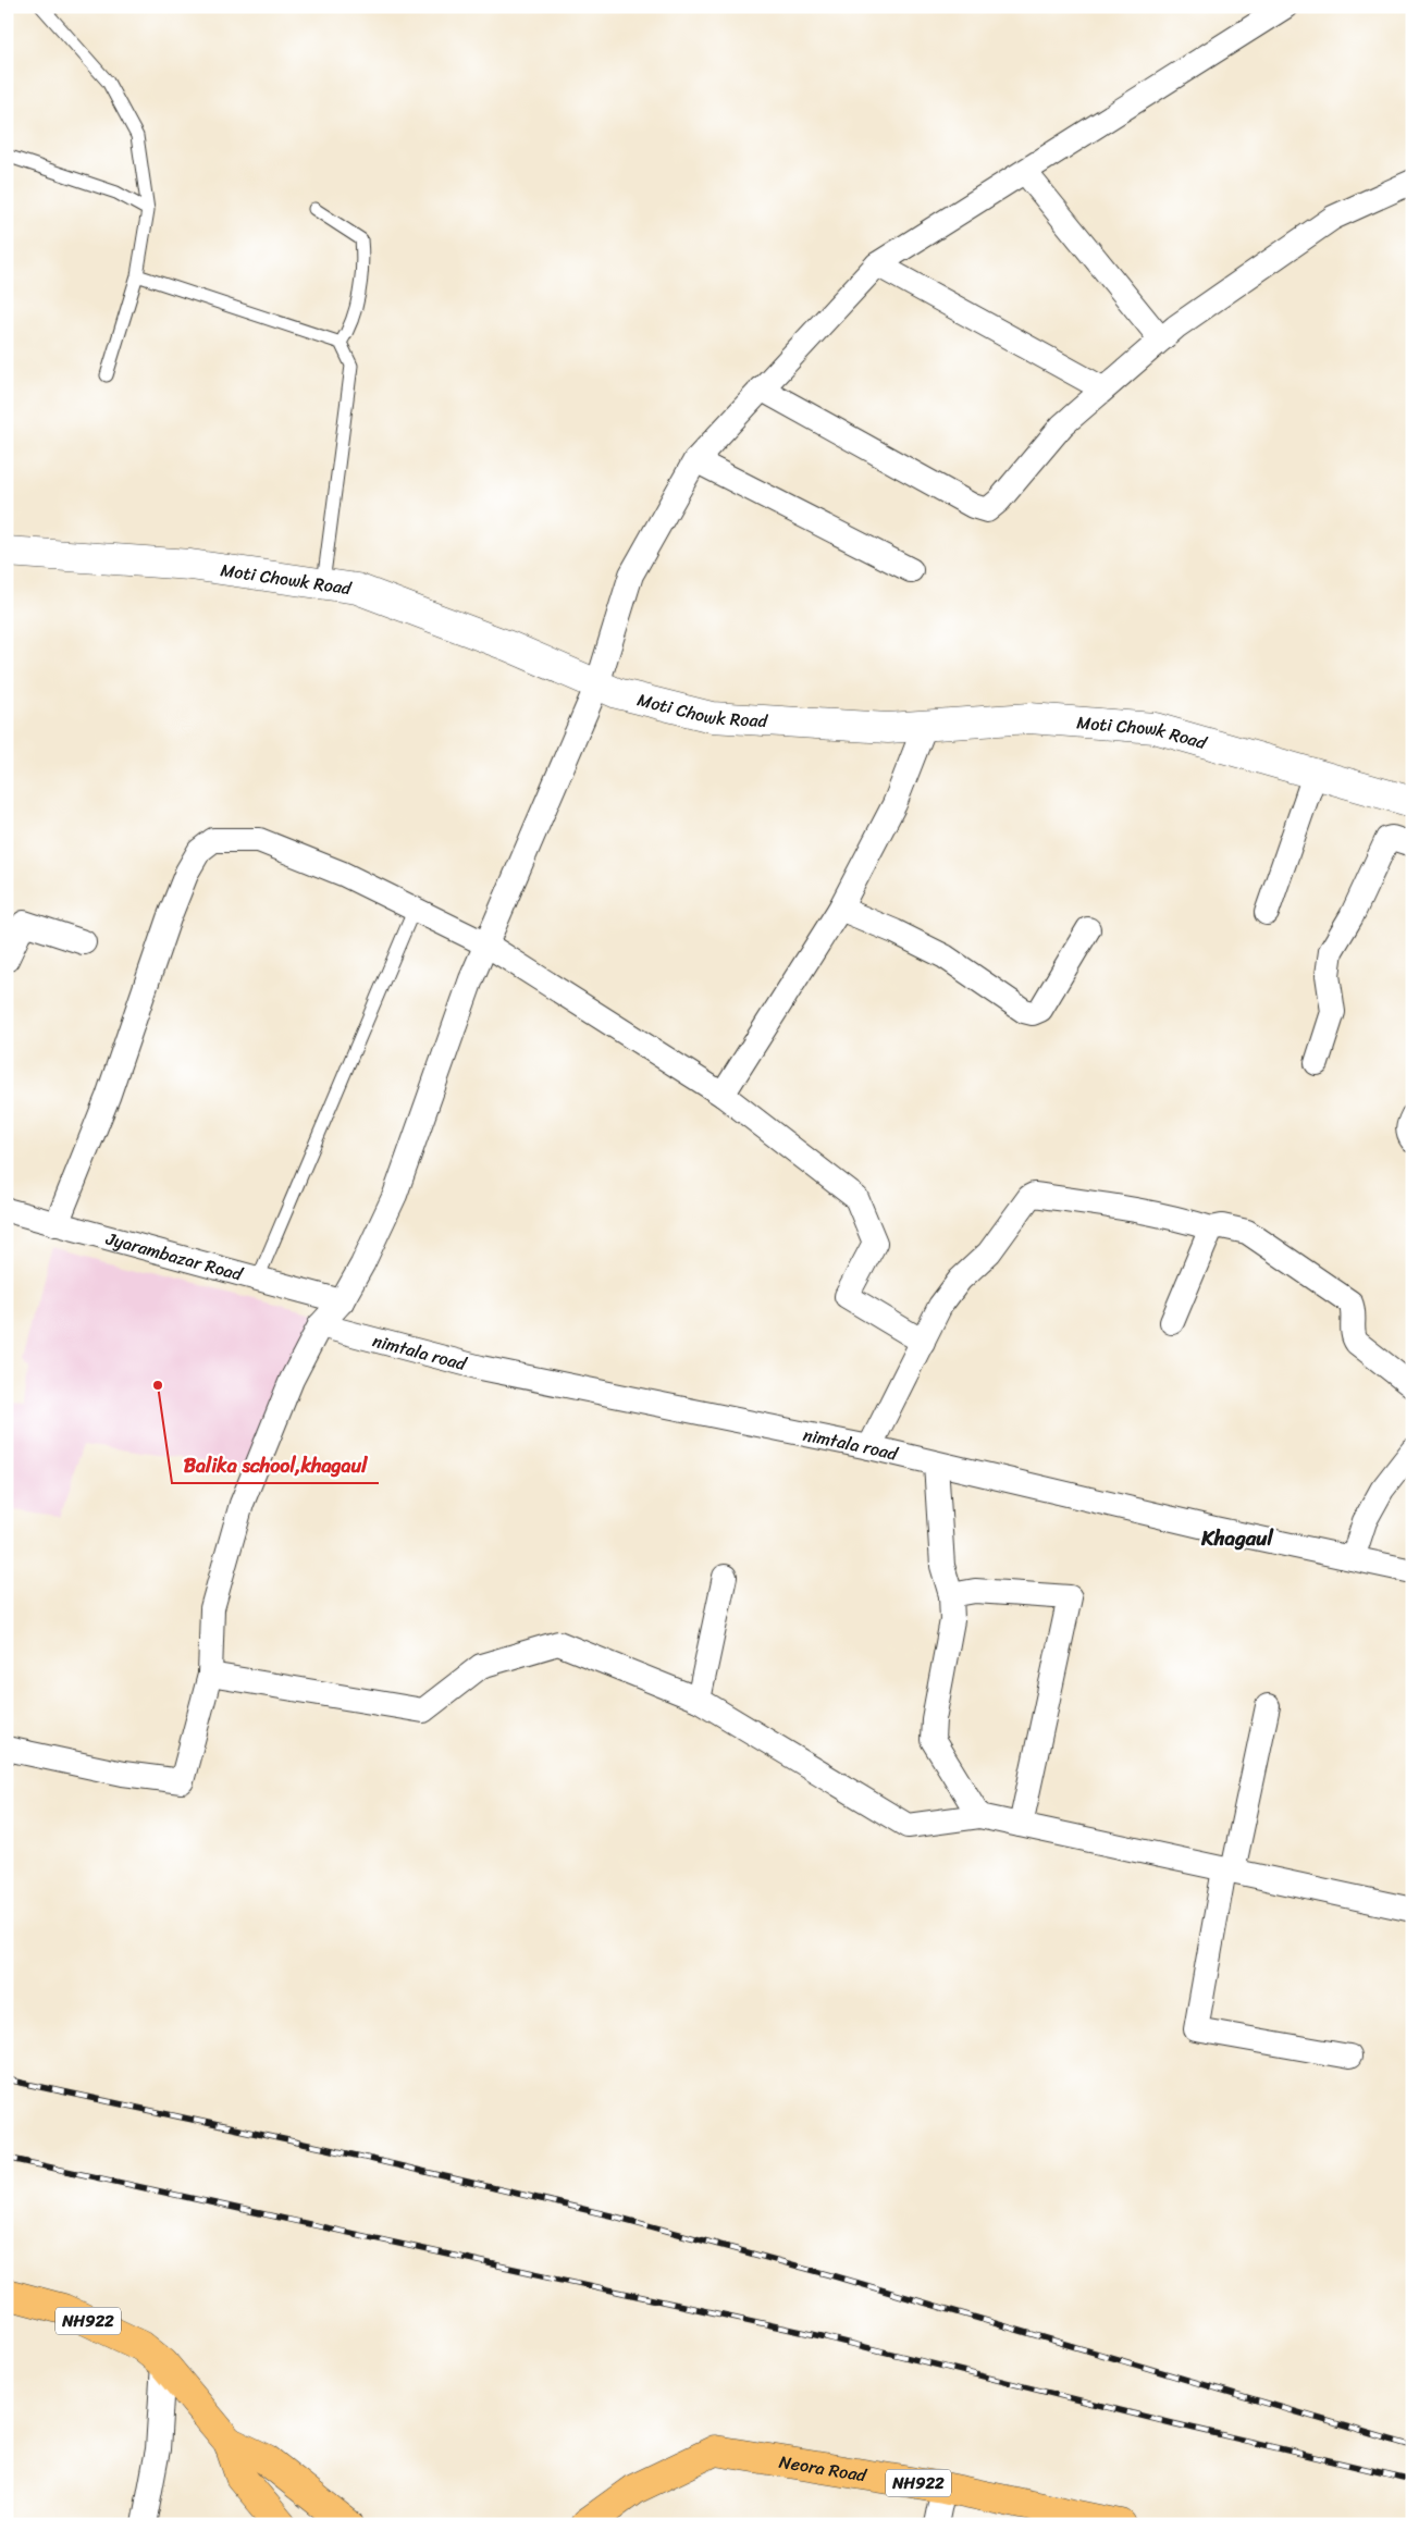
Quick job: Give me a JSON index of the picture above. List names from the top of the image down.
{
  "streets": {
    "main road": ["NH922", "Neora Road"],
    "street": ["Moti Chowk Road", "Jyarambazar Road", "nimtala road"]
  },
  "districts": ["Khagaul"],
  "places": ["Balika school,khagaul"]
}
